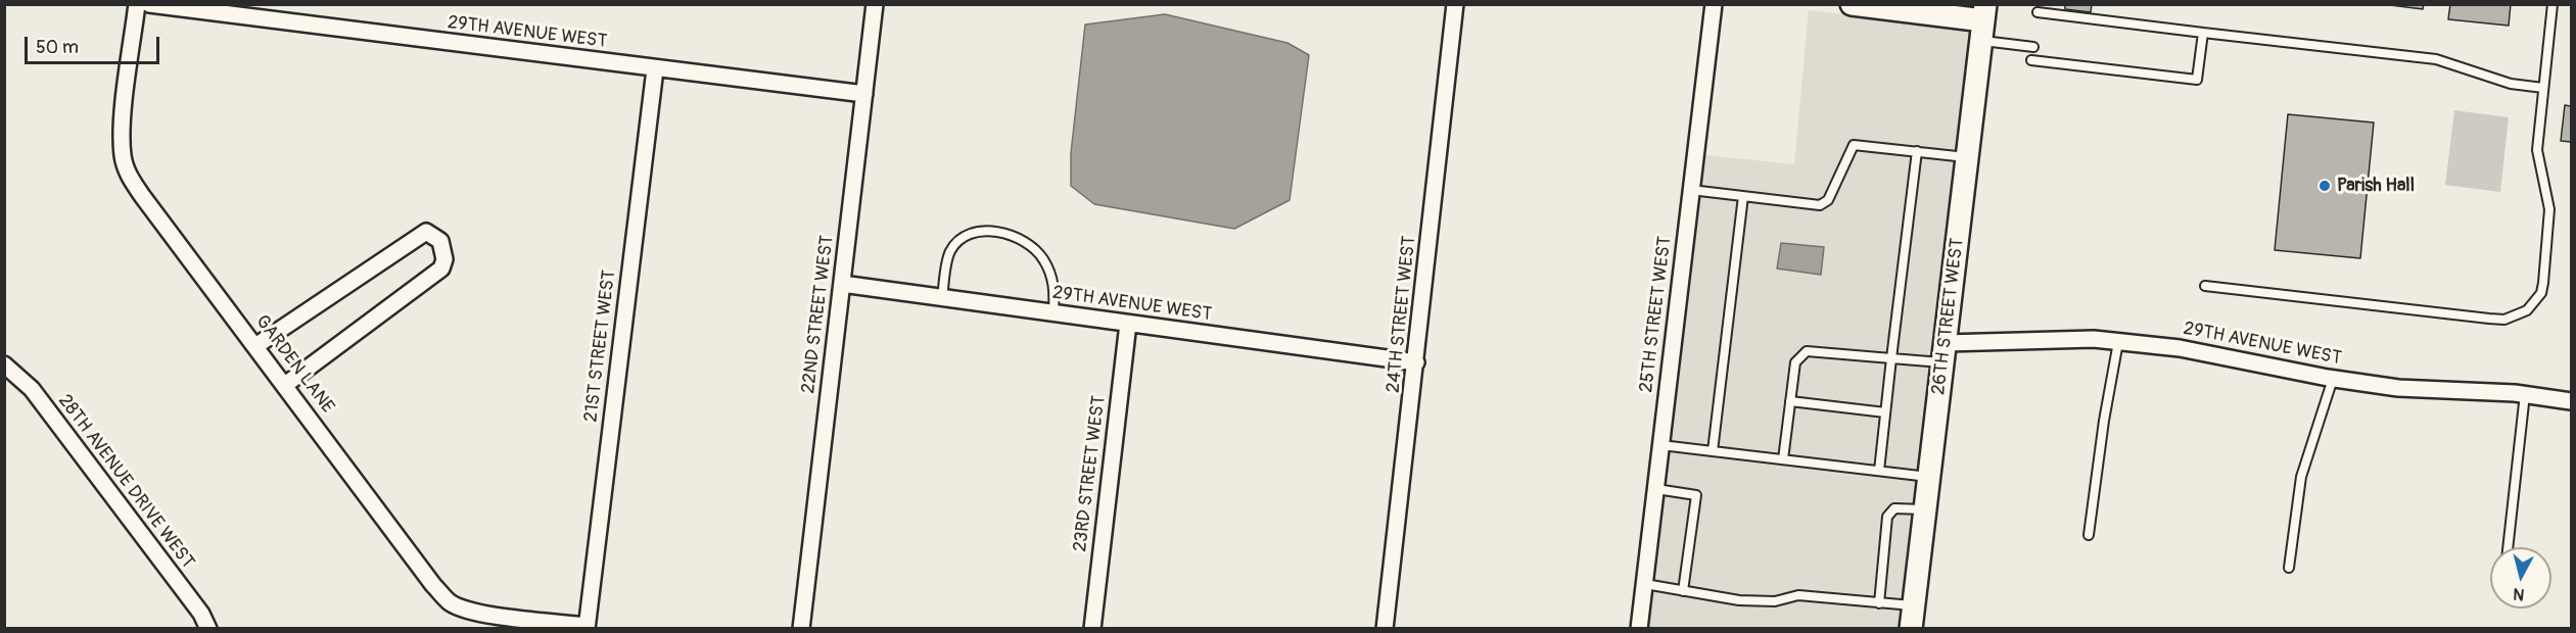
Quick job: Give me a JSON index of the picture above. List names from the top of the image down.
{
  "streets": {
    "street": [
      "29TH AVENUE WEST",
      "22ND STREET WEST",
      "24TH STREET WEST",
      "25TH STREET WEST",
      "26TH STREET WEST",
      "21ST STREET WEST",
      "GARDEN LANE",
      "23RD STREET WEST",
      "28TH AVENUE DRIVE WEST"
    ]
  },
  "crossings": [
    ["29TH AVENUE WEST", "22ND STREET WEST"],
    ["29TH AVENUE WEST", "24TH STREET WEST"],
    ["29TH AVENUE WEST", "26TH STREET WEST"],
    ["29TH AVENUE WEST", "21ST STREET WEST"],
    ["29TH AVENUE WEST", "23RD STREET WEST"],
    ["21ST STREET WEST", "GARDEN LANE"]
  ],
  "places": ["Parish Hall"],
  "scale_bar": "50 m",
  "north": "bottom"
}
